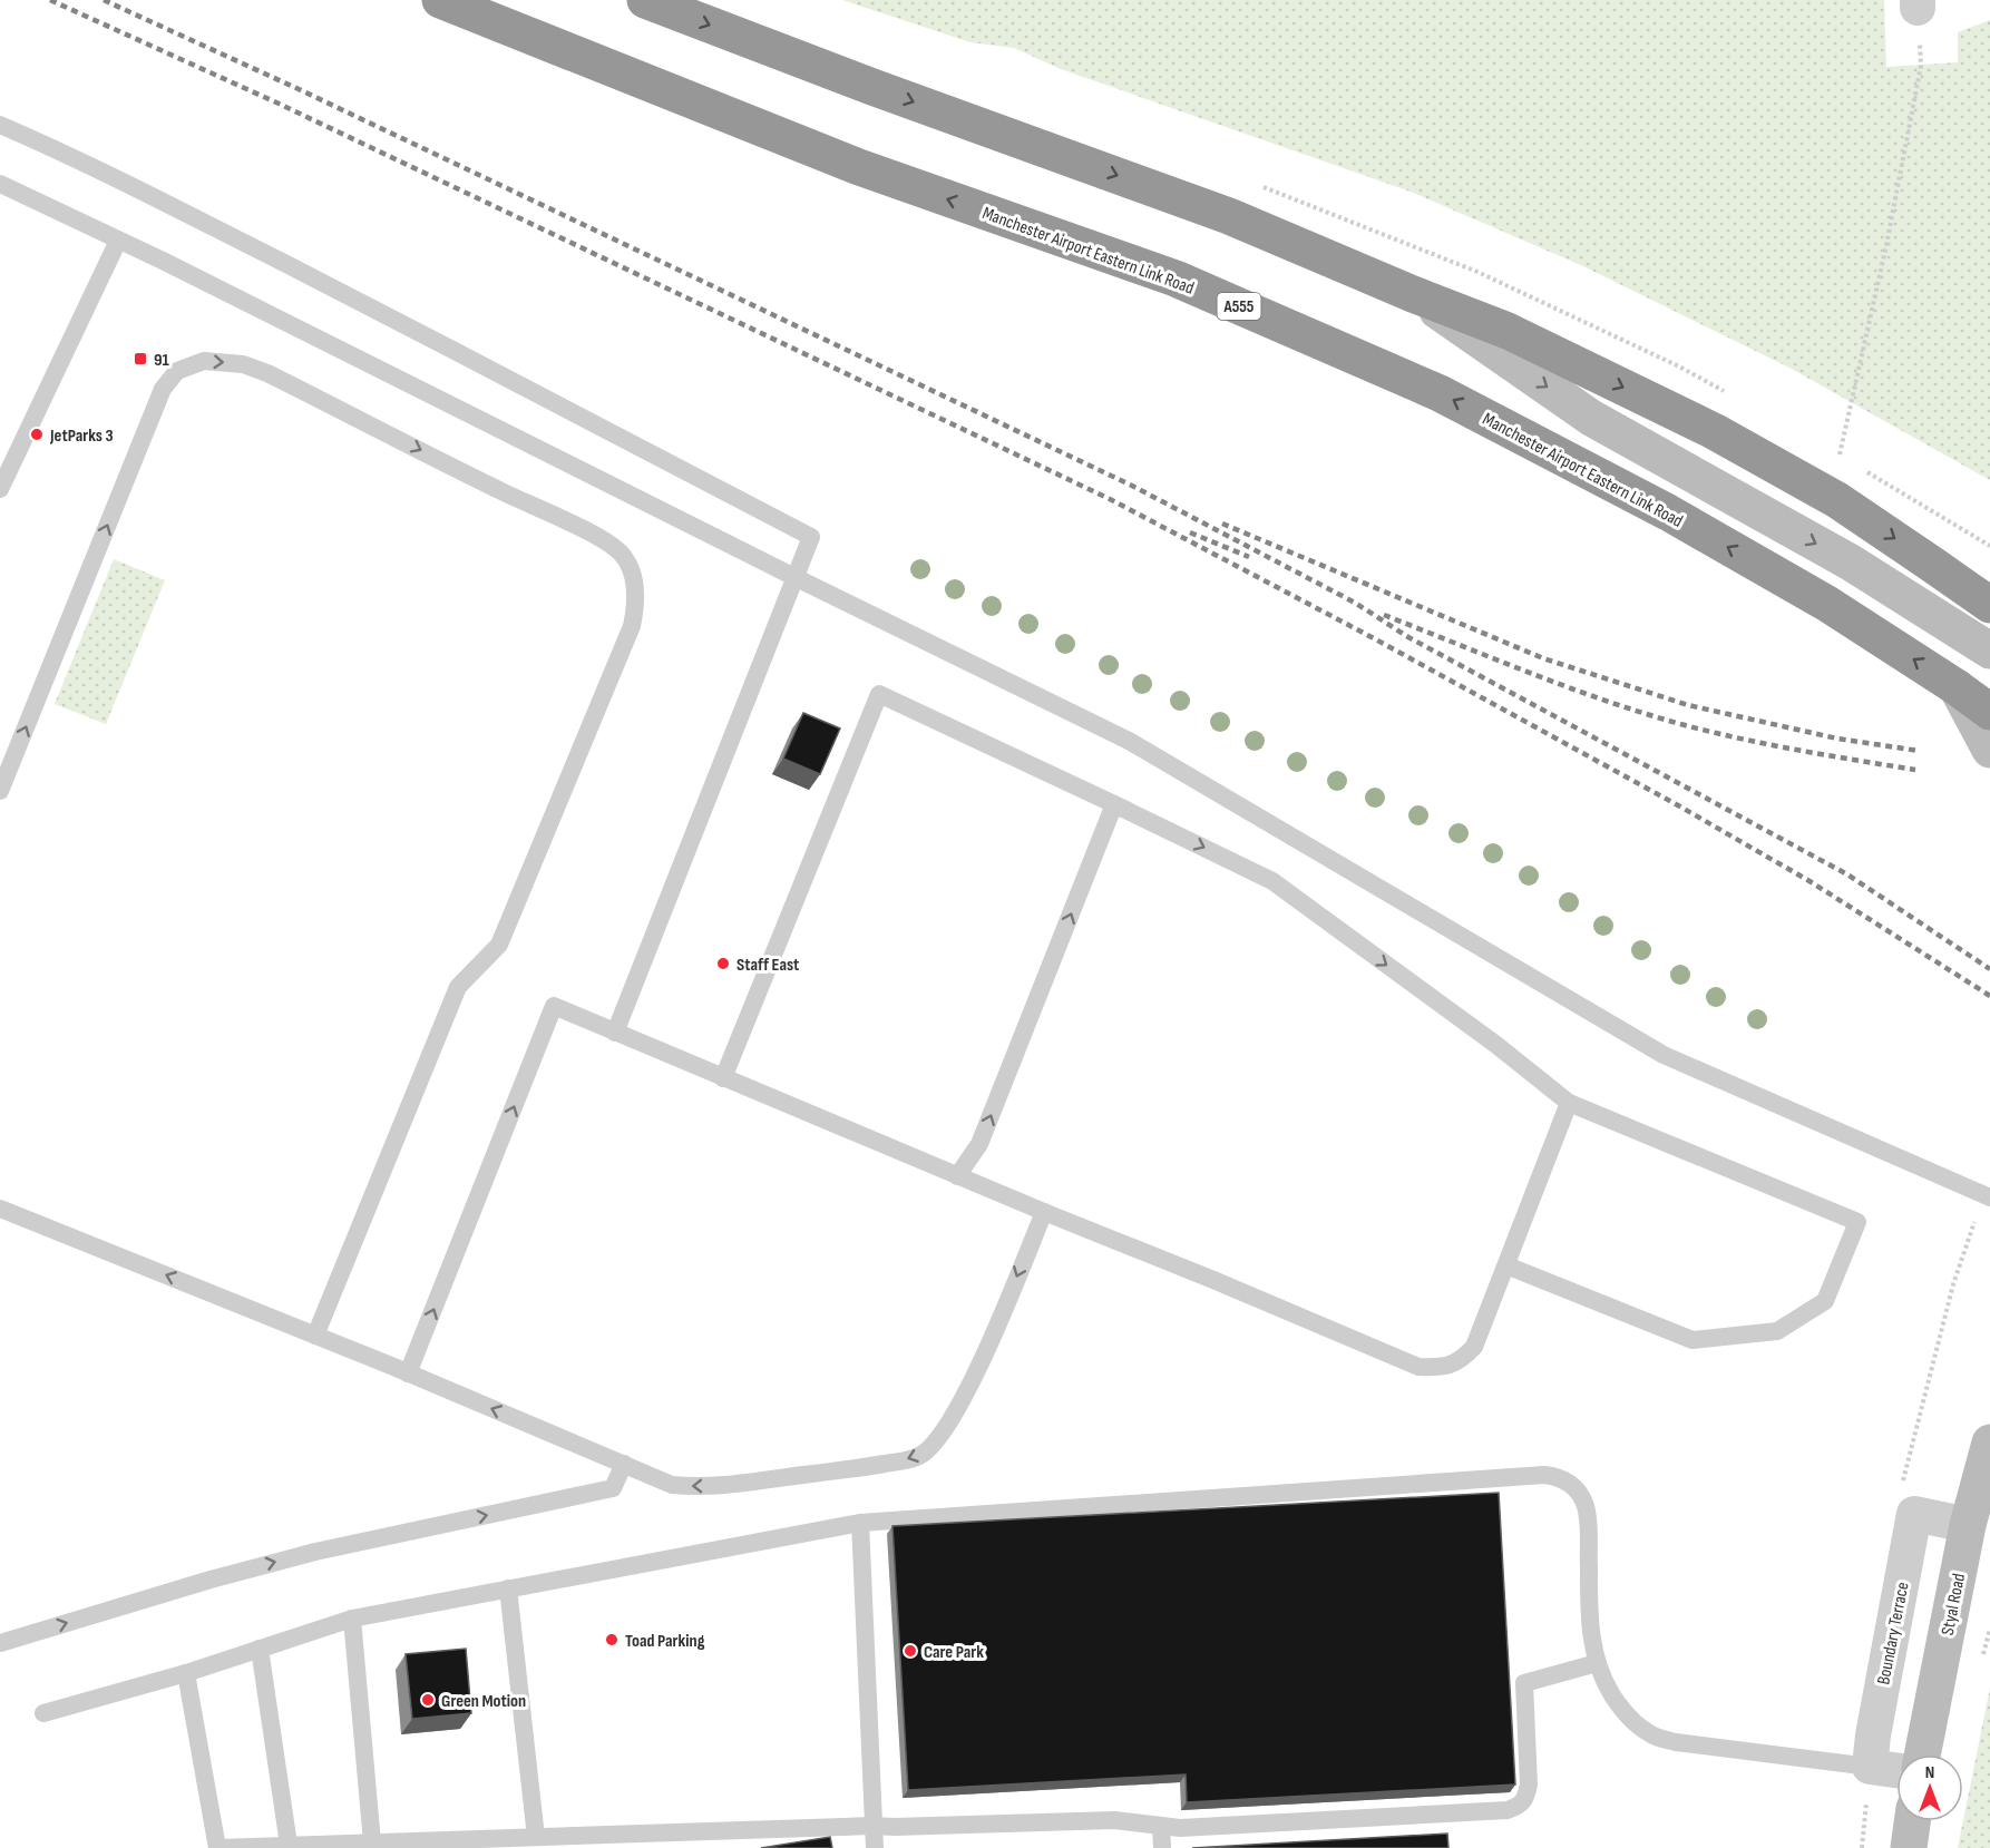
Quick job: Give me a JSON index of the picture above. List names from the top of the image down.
{
  "streets": {
    "highway": ["Manchester Airport Eastern Link Road", "A555"],
    "main road": ["Styal Road"],
    "street": ["Boundary Terrace"]
  },
  "places": {
    "transit": ["91"],
    "other": [
      "JetParks 3",
      "Staff East",
      "Toad Parking",
      "Care Park",
      "Green Motion"
    ]
  },
  "north": "top"
}
